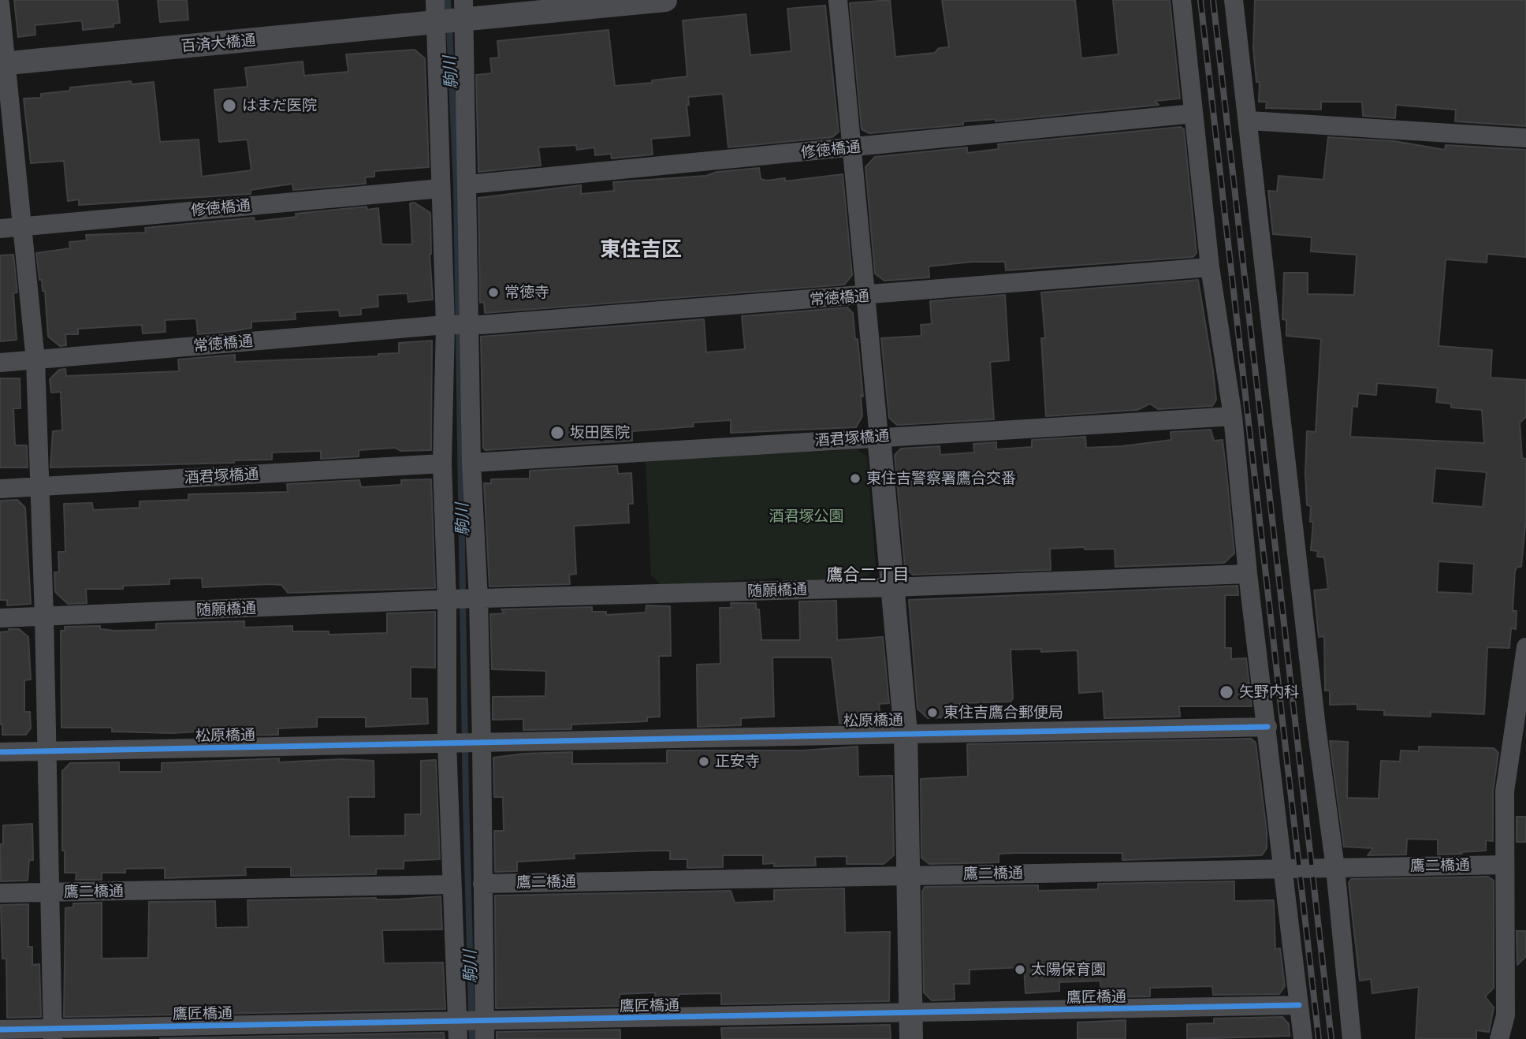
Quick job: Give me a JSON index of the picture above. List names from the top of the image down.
{
  "streets": {
    "street": [
      "百済大橋通",
      "修徳橋通",
      "常徳橋通",
      "酒君塚橋通",
      "随願橋通",
      "松原橋通",
      "鷹二橋通",
      "鷹匠橋通"
    ]
  },
  "districts": ["東住吉区", "鷹合二丁目"],
  "water": ["駒川"],
  "parks": ["酒君塚公園"],
  "places": [
    "はまだ医院",
    "常徳寺",
    "坂田医院",
    "東住吉警察署鷹合交番",
    "矢野内科",
    "東住吉鷹合郵便局",
    "正安寺",
    "太陽保育園"
  ]
}
